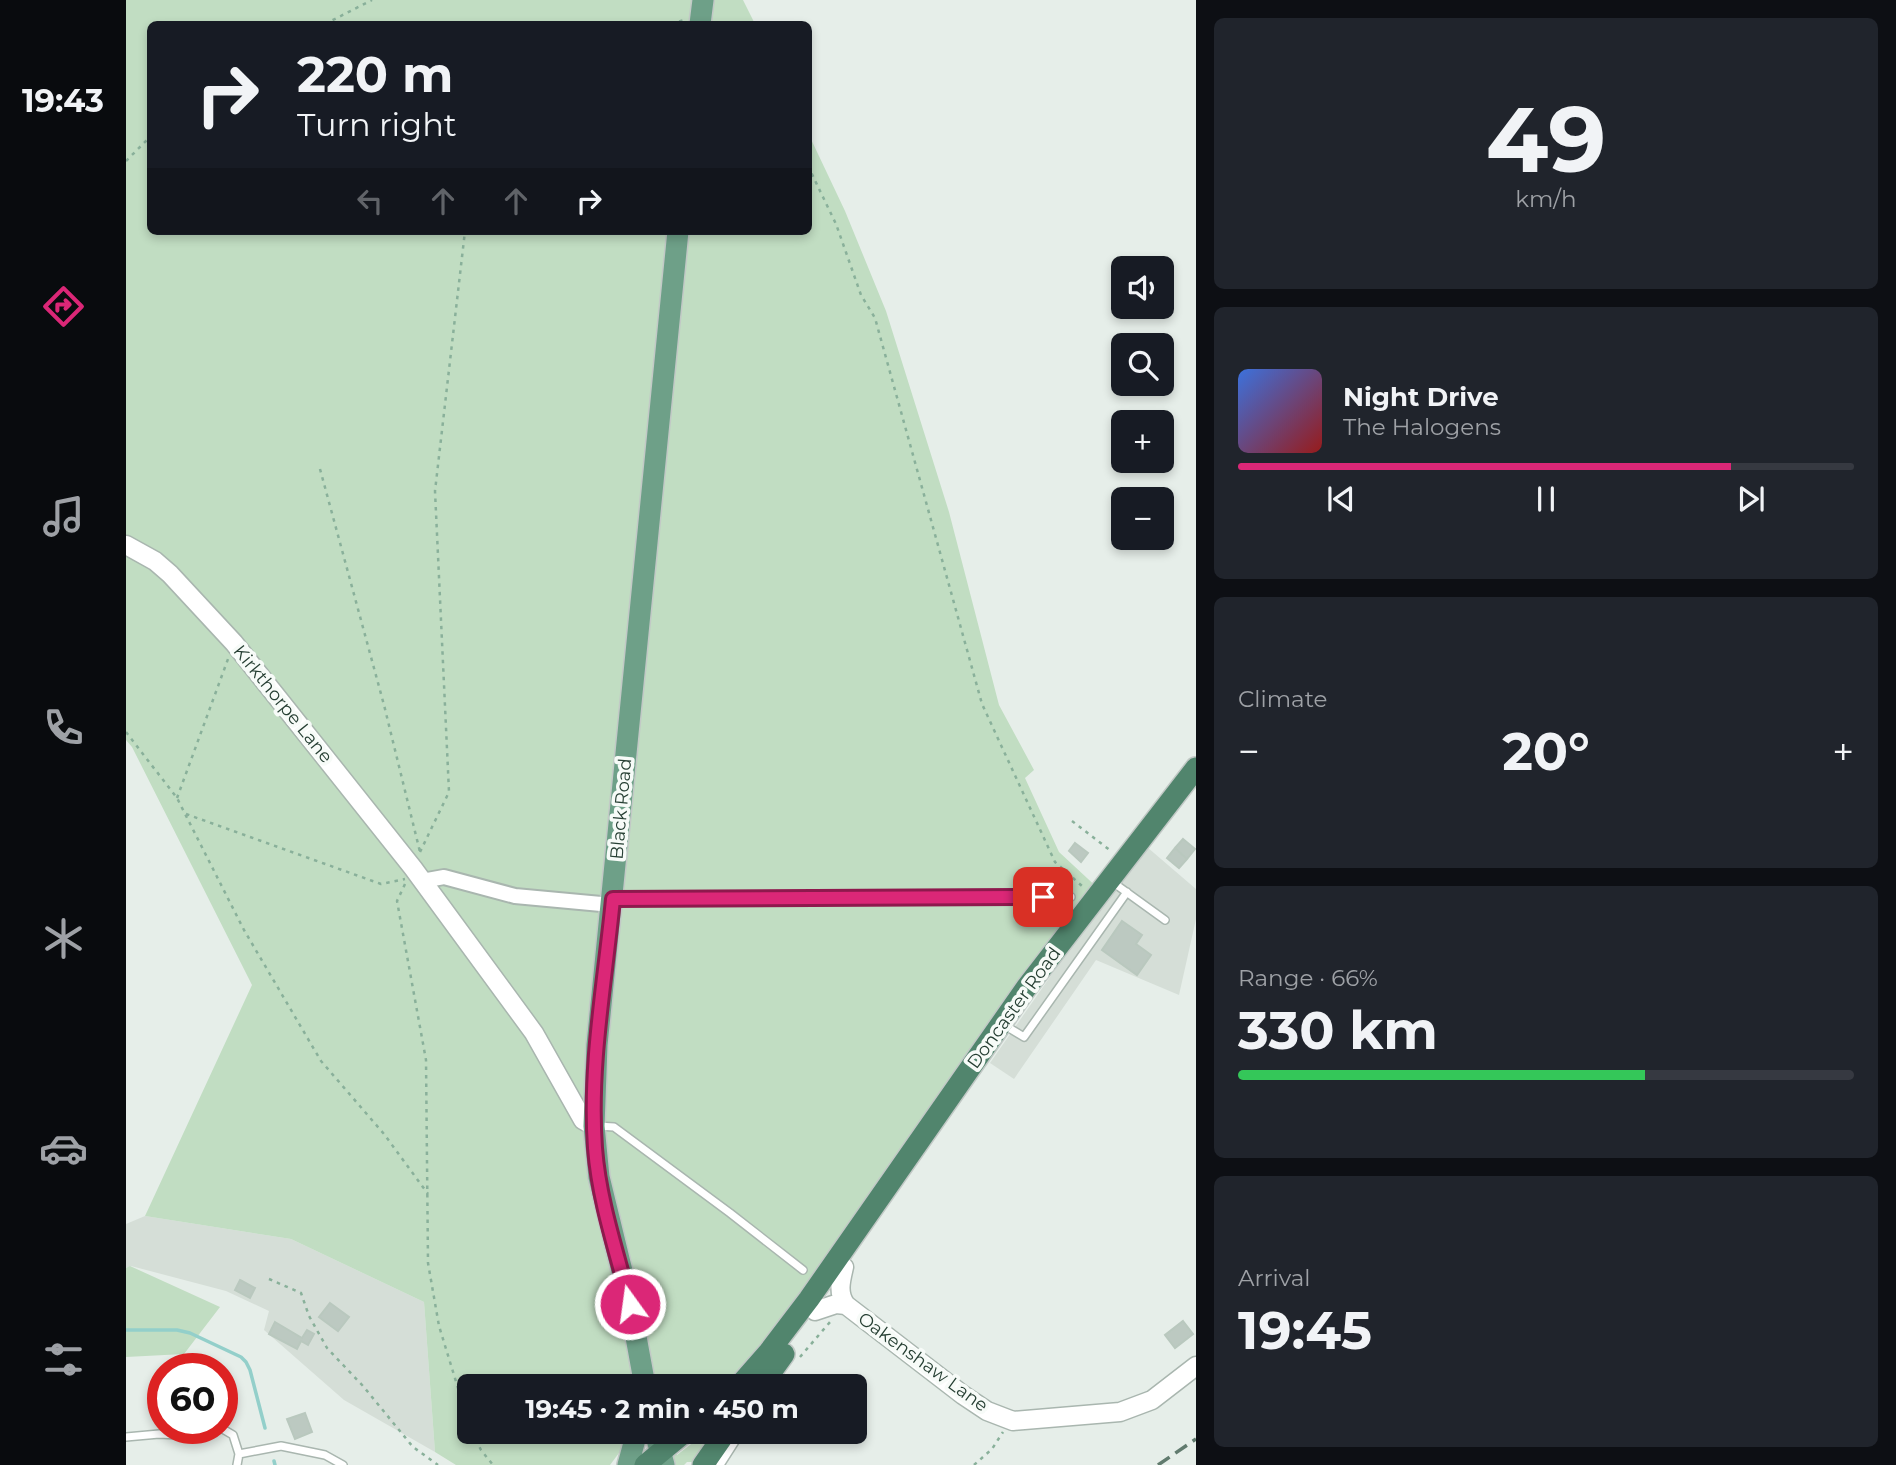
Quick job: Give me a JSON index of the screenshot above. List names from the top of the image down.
{
  "streets": {
    "highway": ["Doncaster Road"],
    "main road": ["Black Road"],
    "street": ["Kirkthorpe Lane", "Oakenshaw Lane"]
  },
  "crossings": [
    ["Kirkthorpe Lane", "Black Road"],
    ["Doncaster Road", "Oakenshaw Lane"]
  ],
  "page": {
    "tabs": "19:43",
    "tile": [
      ["49", "km/h"],
      "Climate",
      ["Range · 66%", "330 km"],
      ["Arrival", "19:45"]
    ],
    "turn": ["220 m", "Turn right"],
    "map_buttons": ["+", "−"],
    "song": ["Night Drive", "The Halogens"],
    "heat": ["−", "20°", "+"],
    "limit": "60",
    "trip": "19:45 · 2 min · 450 m"
  }
}
